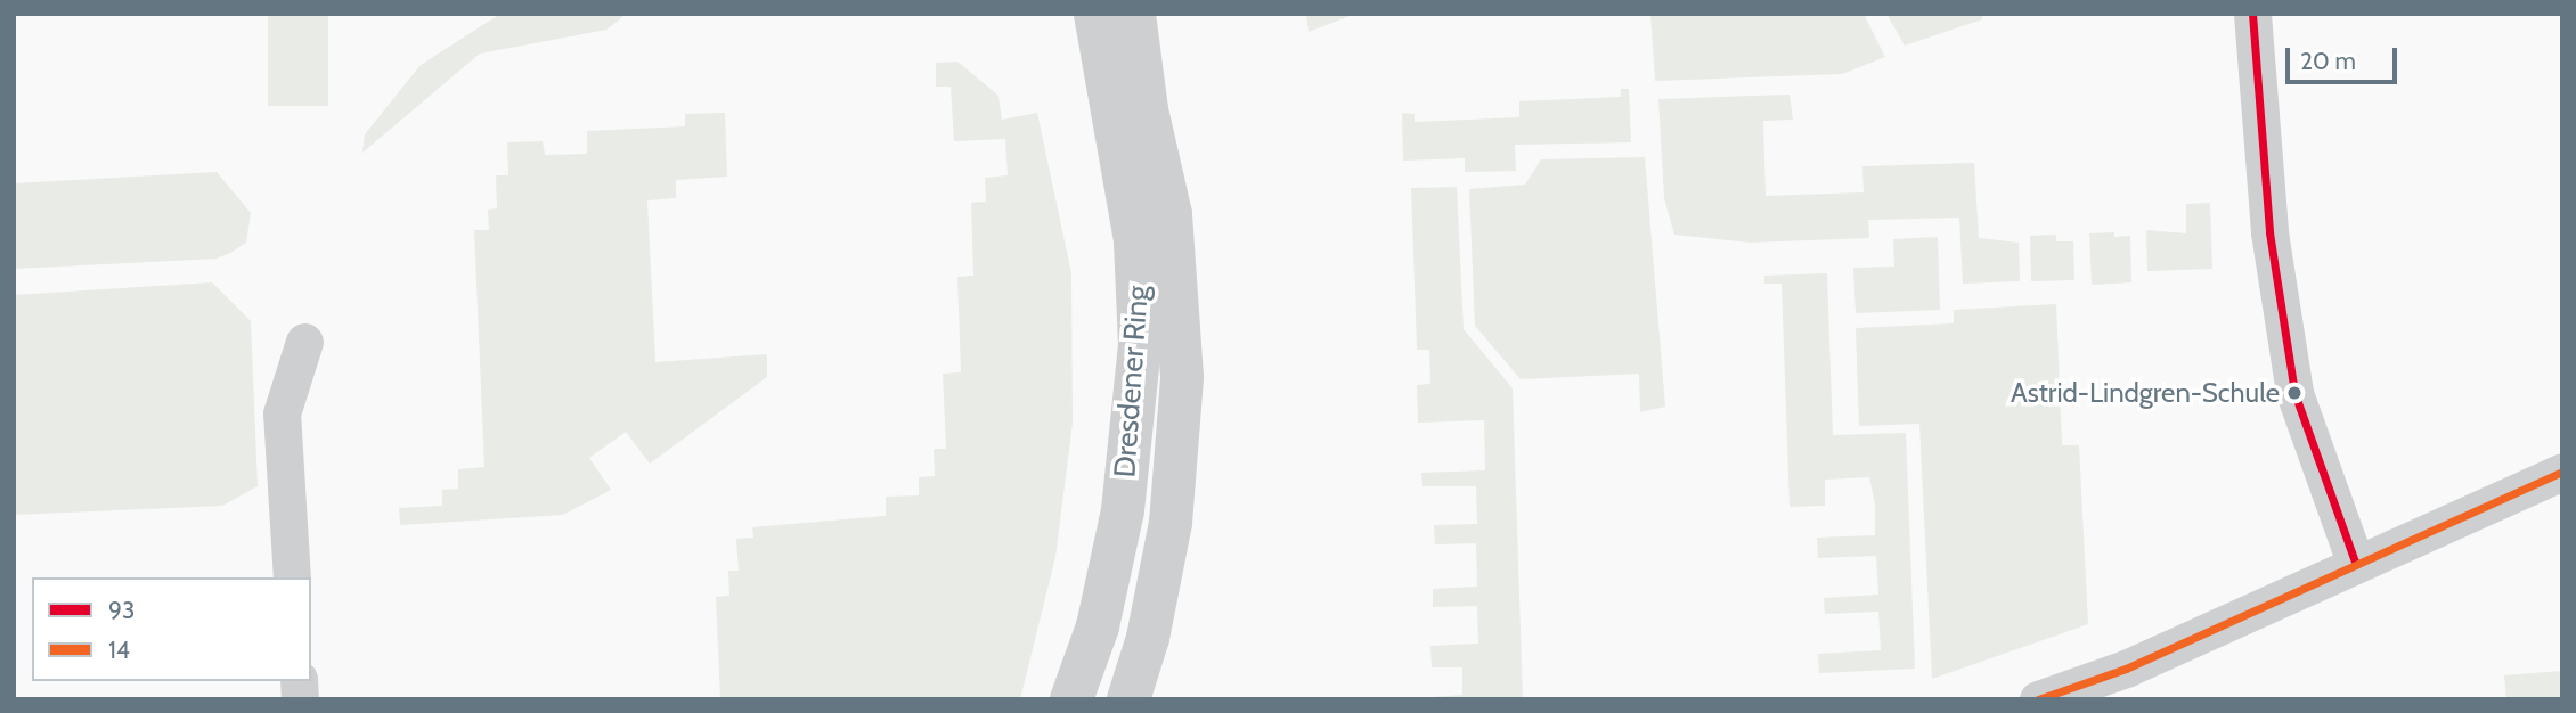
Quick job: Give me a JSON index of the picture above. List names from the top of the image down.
{
  "streets": {
    "street": ["Dresdener Ring"]
  },
  "places": ["Astrid-Lindgren-Schule"],
  "lines": ["transit line 93", "transit line 14"],
  "legend": ["93", "14"],
  "scale_bar": "20 m"
}
